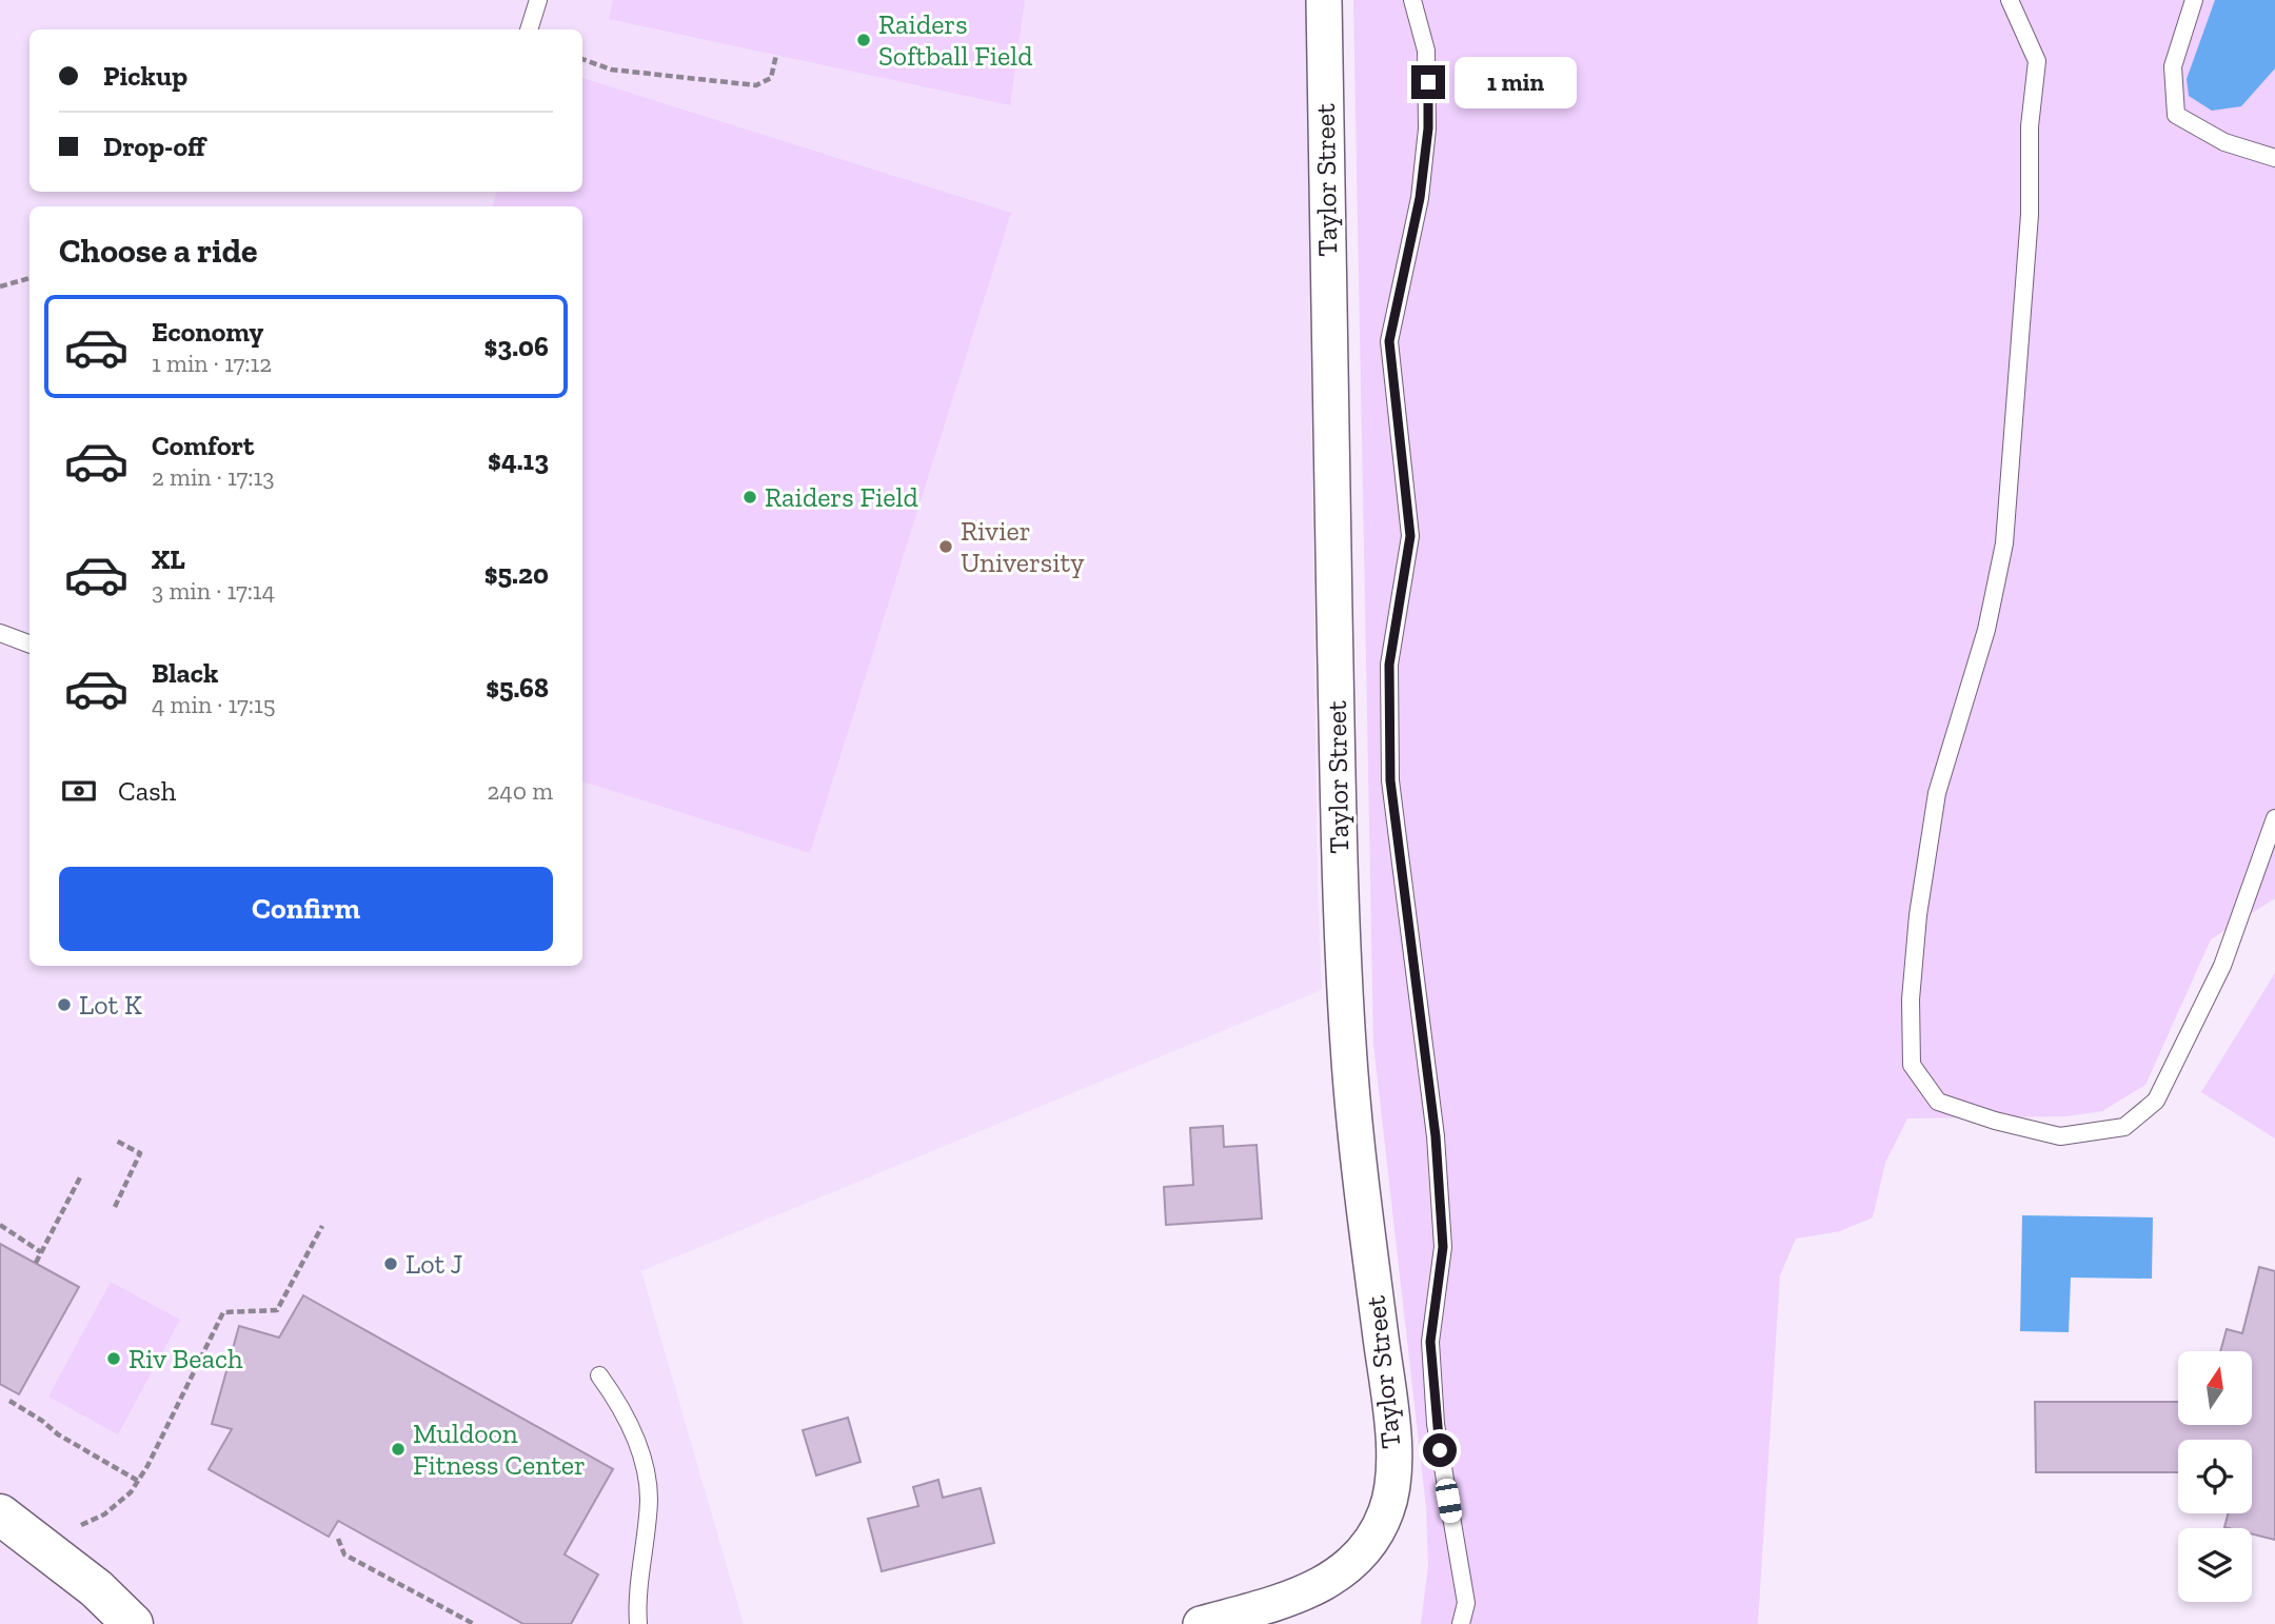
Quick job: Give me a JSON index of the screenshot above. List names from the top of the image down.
{
  "streets": {
    "street": ["Taylor Street"]
  },
  "places": [
    "Raiders Softball Field",
    "Raiders Field",
    "Rivier University",
    "Lot K",
    "Lot J",
    "Riv Beach",
    "Muldoon Fitness Center"
  ],
  "north": "top",
  "page": {
    "banner": ["Pickup", "Drop-off"],
    "bubble": "1 min",
    "heading": "Choose a ride",
    "list": [
      {
        "name": "Economy",
        "note": "1 min · 17:12",
        "value": "$3.06"
      },
      {
        "name": "Comfort",
        "note": "2 min · 17:13",
        "value": "$4.13"
      },
      {
        "name": "XL",
        "note": "3 min · 17:14",
        "value": "$5.20"
      },
      {
        "name": "Black",
        "note": "4 min · 17:15",
        "value": "$5.68"
      }
    ],
    "pay": ["Cash", "240 m"],
    "buttons": "Confirm"
  }
}
